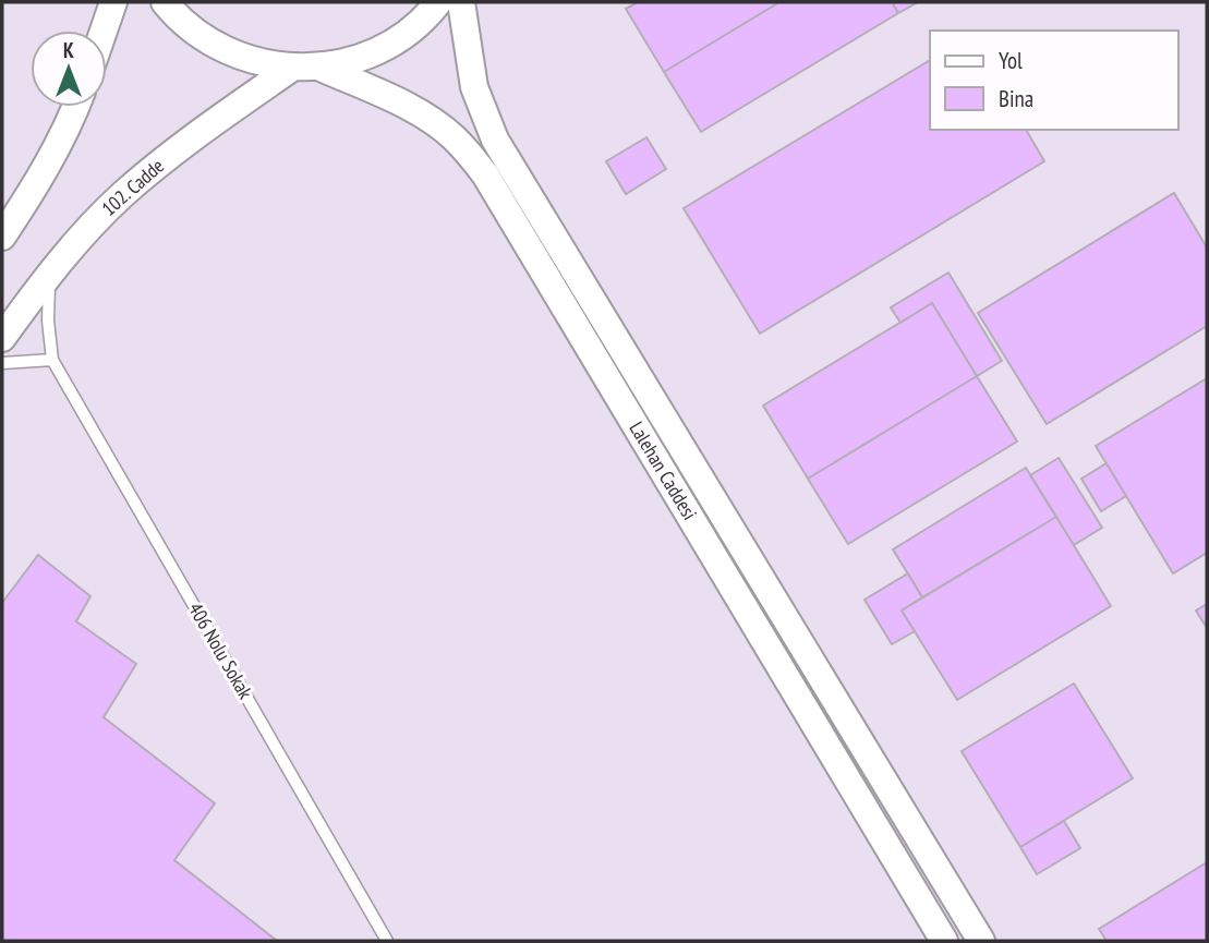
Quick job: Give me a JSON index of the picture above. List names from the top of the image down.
{
  "streets": {
    "street": ["102. Cadde", "Lalehan Caddesi"],
    "lane": ["406 Nolu Sokak"]
  },
  "crossings": [
    ["102. Cadde", "Lalehan Caddesi"],
    ["102. Cadde", "406 Nolu Sokak"]
  ],
  "legend": ["Yol", "Bina"],
  "north": "top"
}
